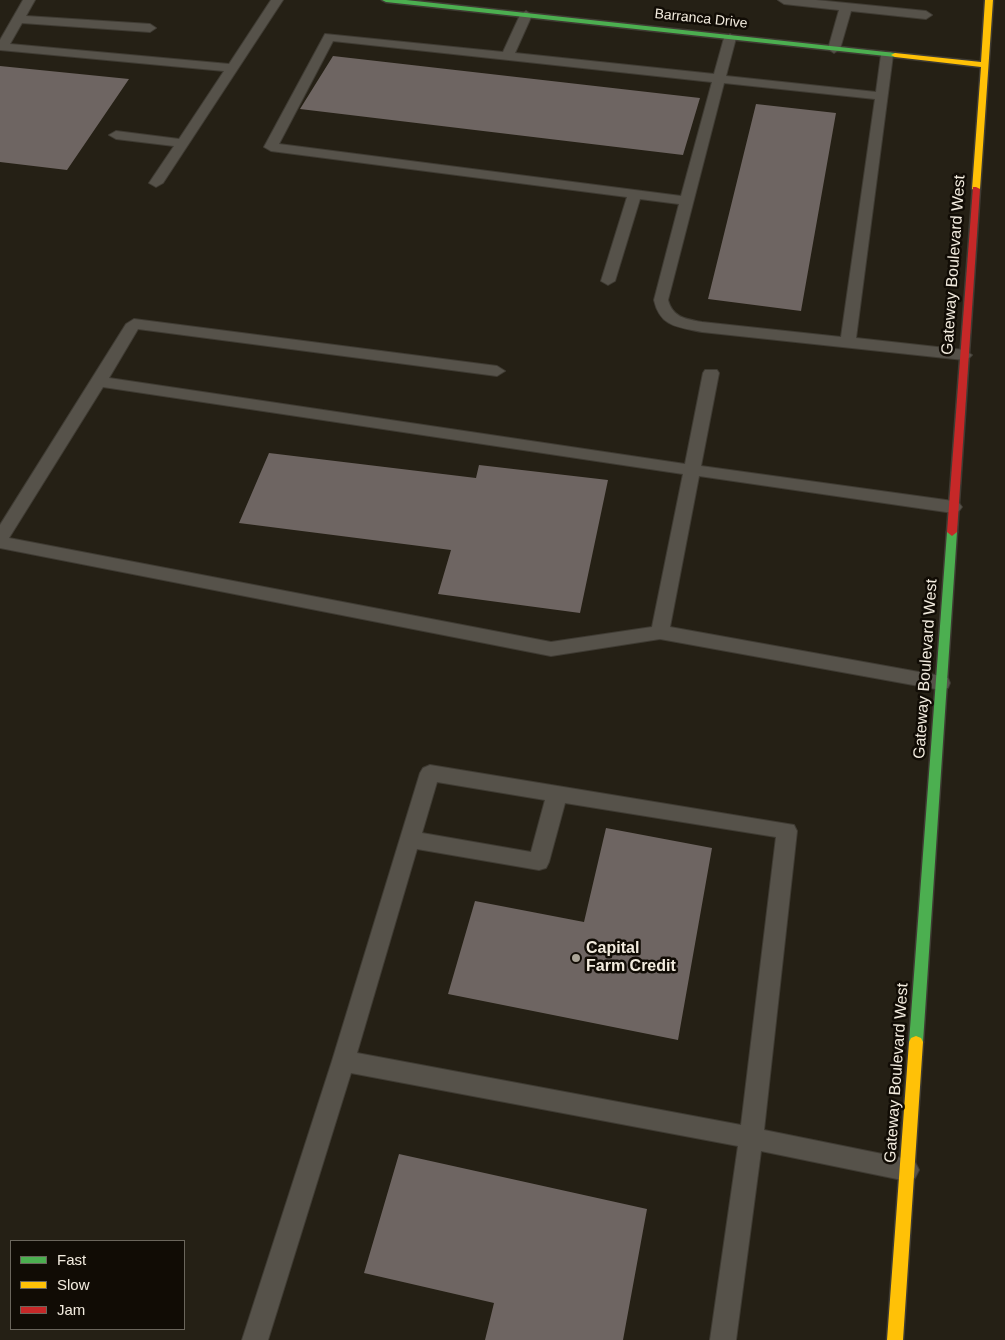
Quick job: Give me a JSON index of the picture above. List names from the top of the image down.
{
  "streets": {
    "main road": ["Barranca Drive", "Gateway Boulevard West"]
  },
  "crossings": [
    ["Barranca Drive", "Gateway Boulevard West"]
  ],
  "places": ["Capital Farm Credit"],
  "legend": ["Fast", "Slow", "Jam"]
}
